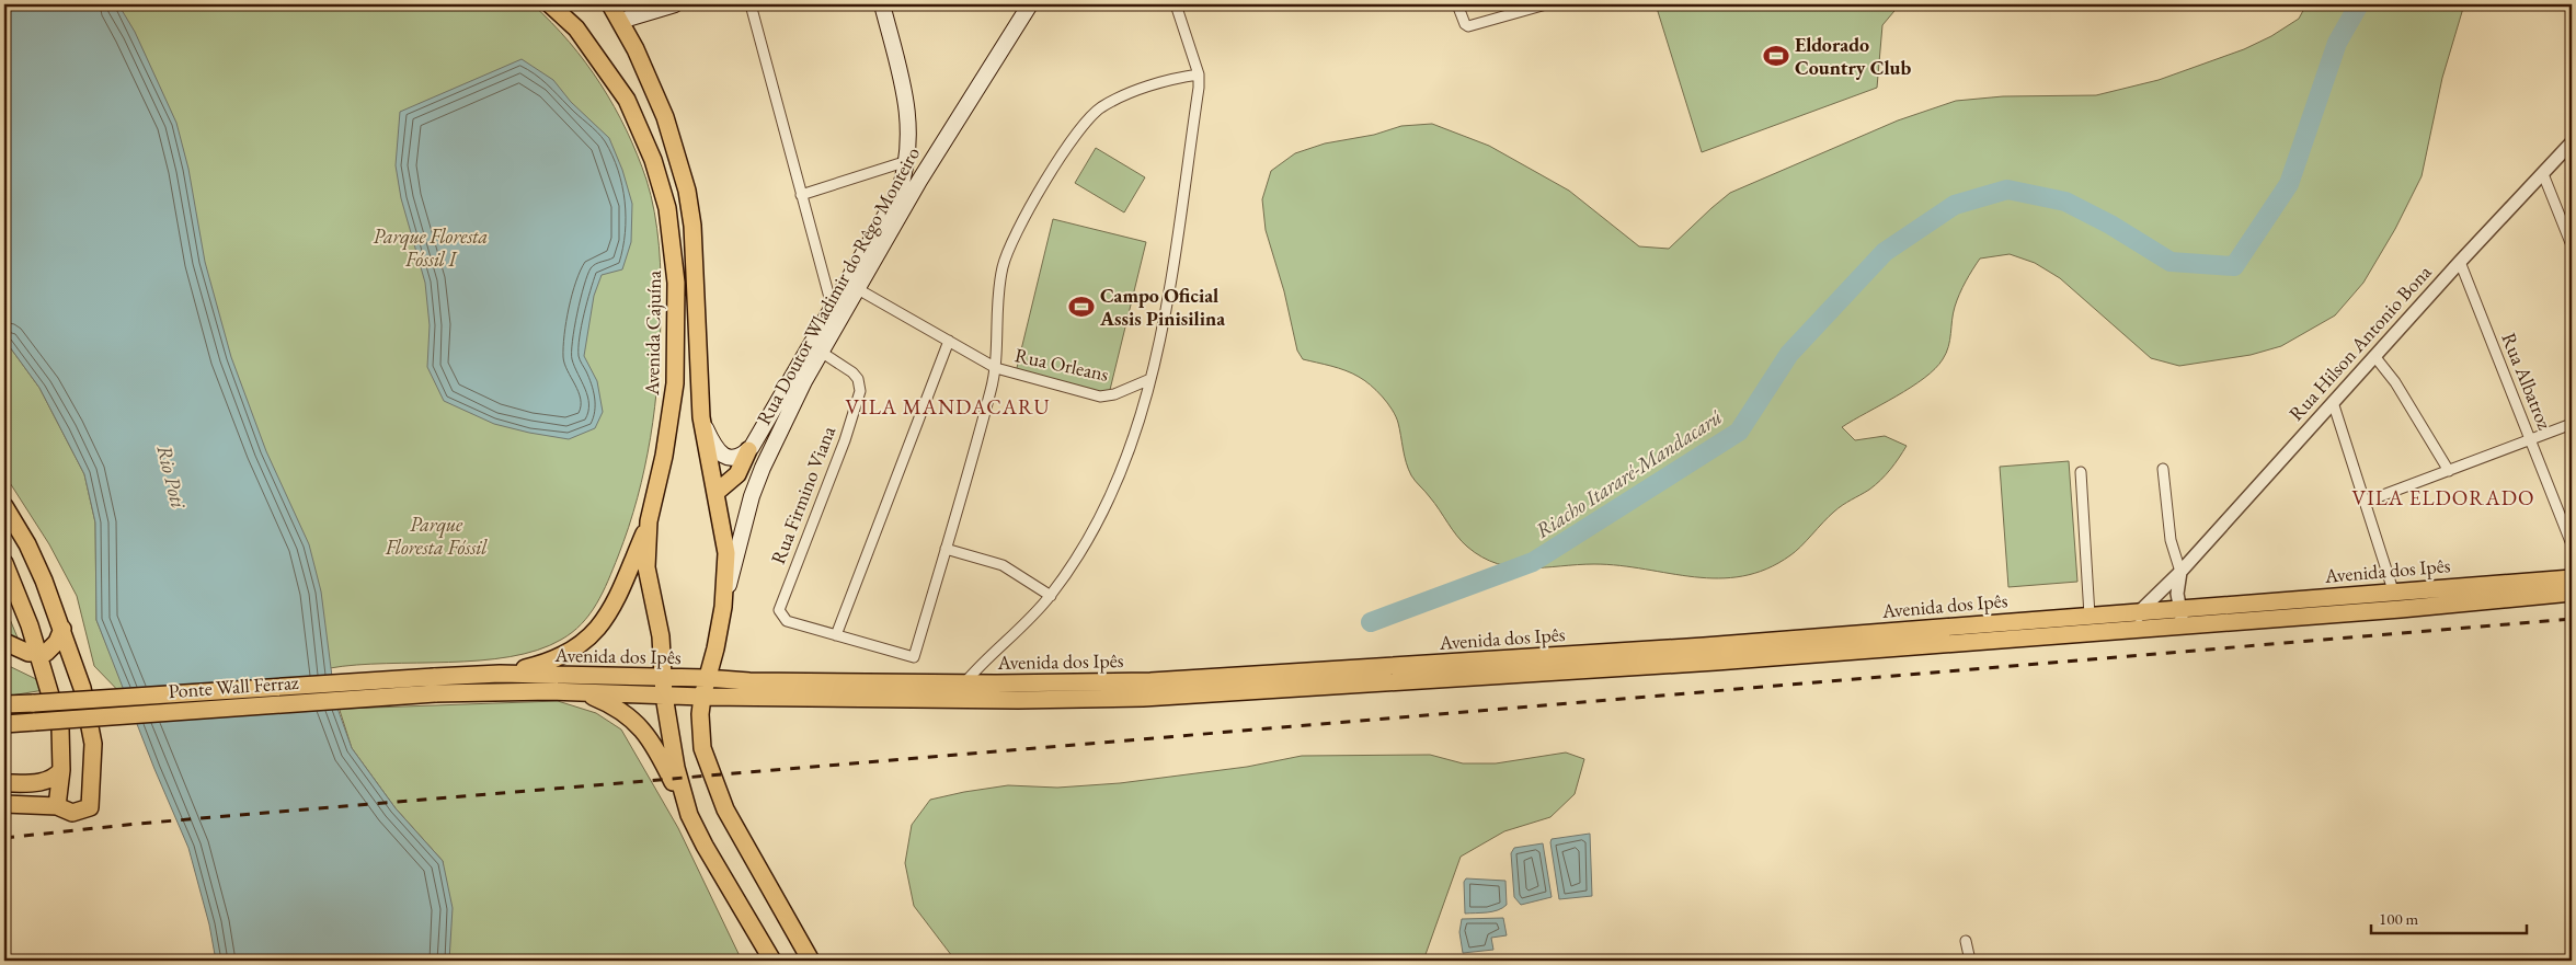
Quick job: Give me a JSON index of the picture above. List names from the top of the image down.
{
  "streets": {
    "main road": [
      "Rua Doutor Wladimir do Rêgo Monteiro",
      "Avenida Cajuína",
      "Avenida dos Ipês",
      "Ponte Wall Ferraz"
    ],
    "street": [
      "Rua Hilson Antonio Bona",
      "Rua Orleans",
      "Rua Albatroz",
      "Rua Firmino Viana"
    ]
  },
  "crossings": [
    ["Rua Doutor Wladimir do Rêgo Monteiro", "Rua Orleans"],
    ["Rua Doutor Wladimir do Rêgo Monteiro", "Rua Firmino Viana"],
    ["Avenida Cajuína", "Avenida dos Ipês"],
    ["Rua Hilson Antonio Bona", "Rua Albatroz"],
    ["Rua Hilson Antonio Bona", "Avenida dos Ipês"],
    ["Avenida dos Ipês", "Ponte Wall Ferraz"]
  ],
  "districts": ["VILA MANDACARU", "VILA ELDORADO"],
  "water": ["Riacho Itararé-Mandacarú", "Rio Poti"],
  "parks": ["Parque Floresta Fóssil I", "Parque Floresta Fóssil"],
  "places": {
    "sports": ["Eldorado Country Club", "Campo Oficial Assis Pinisilina"]
  },
  "scale_bar": "100 m"
}
